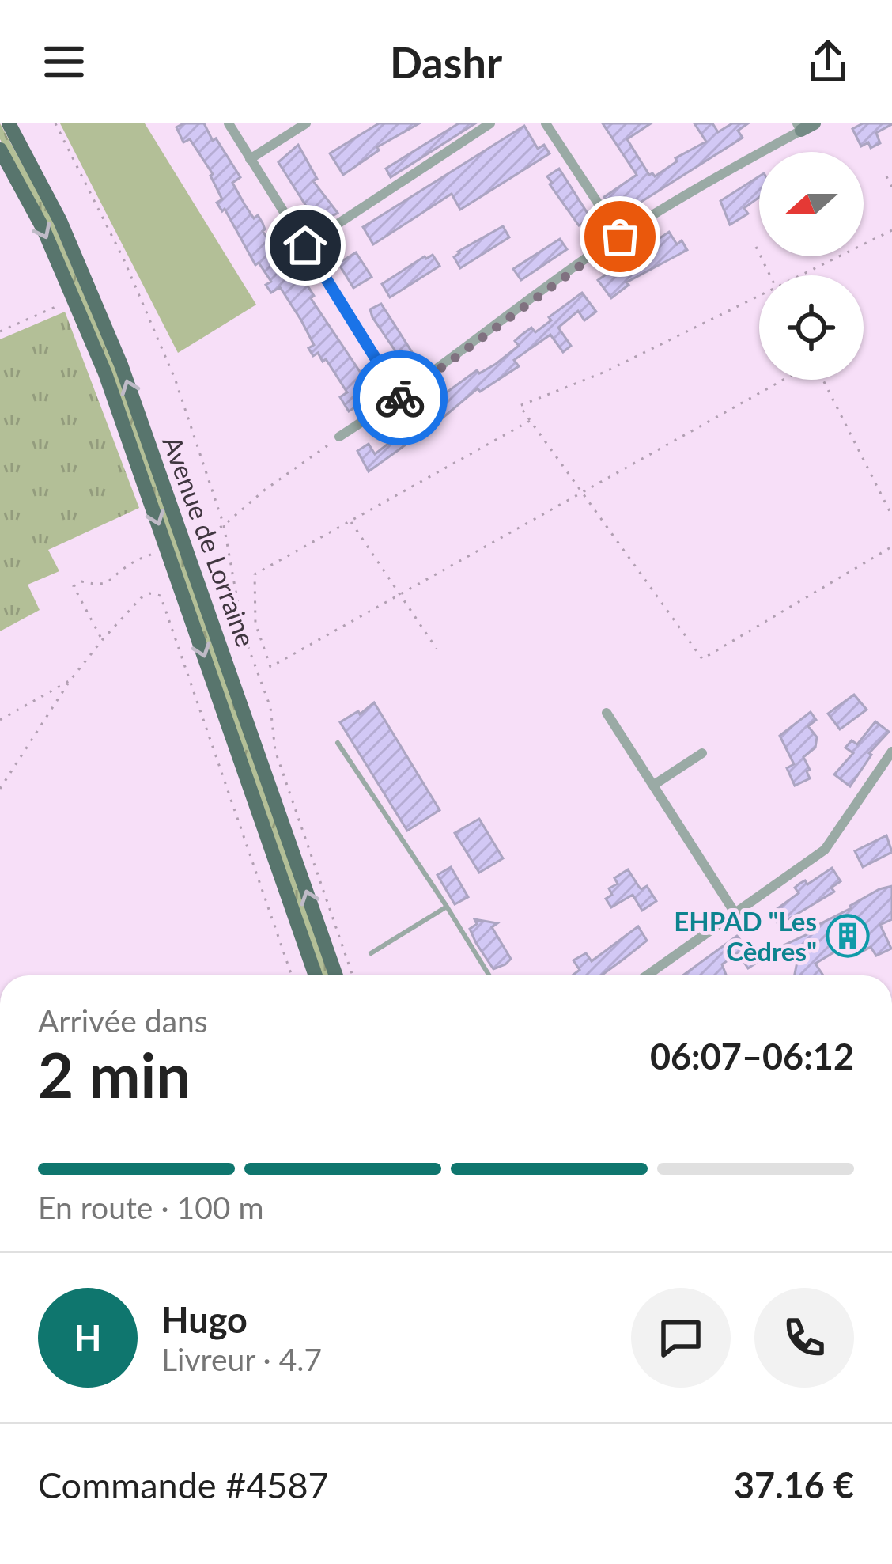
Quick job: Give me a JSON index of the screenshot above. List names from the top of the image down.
{
  "streets": {
    "main road": ["Avenue de Lorraine"]
  },
  "places": {
    "building": ["EHPAD \"Les Cèdres\""]
  },
  "north": "left",
  "page": {
    "header": "Dashr",
    "heading": ["2 min", "Arrivée dans", "06:07–06:12"],
    "panel": [
      "Hugo",
      "Livreur · 4.7",
      "Commande #4587",
      "37.16 €"
    ],
    "bar": "En route · 100 m",
    "round": "H"
  }
}
